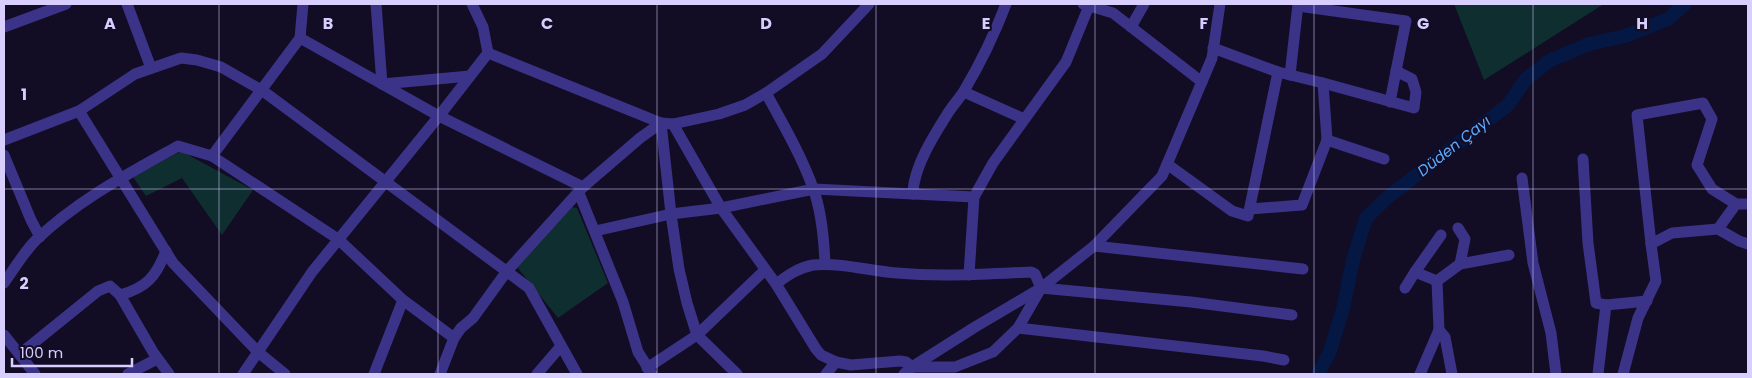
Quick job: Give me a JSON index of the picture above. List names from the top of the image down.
{
  "water": ["Düden Çayı"],
  "scale_bar": "100 m",
  "grid": {
    "columns": [
      "A",
      "B",
      "C",
      "D",
      "E",
      "F",
      "G",
      "H"
    ],
    "rows": ["1", "2"]
  }
}
